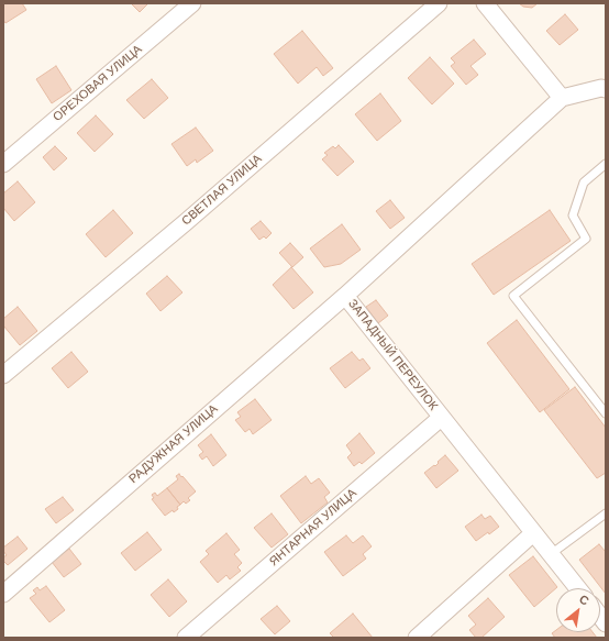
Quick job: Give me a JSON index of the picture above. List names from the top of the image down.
{
  "streets": {
    "street": [
      "ОРЕХОВАЯ УЛИЦА",
      "СВЕТЛАЯ УЛИЦА",
      "ЗАПАДНЫЙ ПЕРЕУЛОК",
      "РАДУЖНАЯ УЛИЦА",
      "ЯНТАРНАЯ УЛИЦА"
    ]
  },
  "crossings": [
    ["ЗАПАДНЫЙ ПЕРЕУЛОК", "РАДУЖНАЯ УЛИЦА"],
    ["ЗАПАДНЫЙ ПЕРЕУЛОК", "ЯНТАРНАЯ УЛИЦА"]
  ],
  "north": "top right"
}
